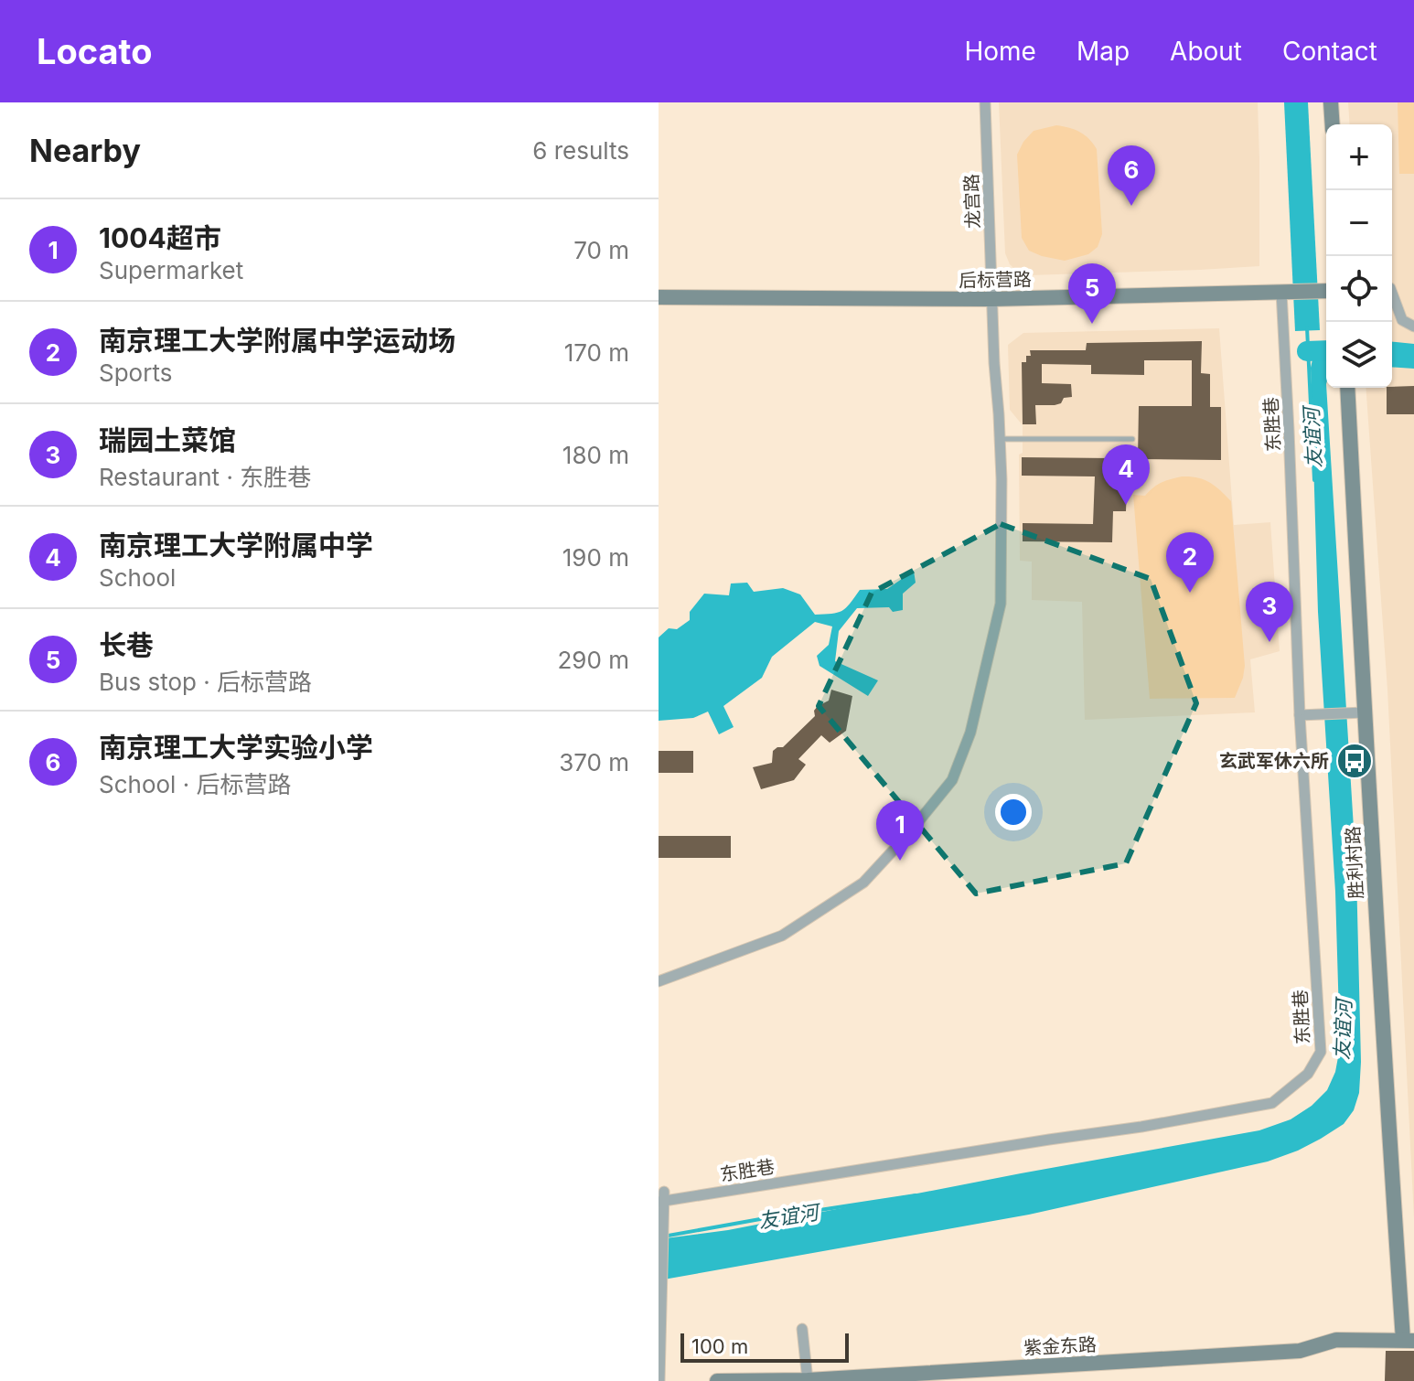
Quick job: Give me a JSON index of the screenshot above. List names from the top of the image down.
{
  "streets": {
    "street": [
      "龙宫路",
      "后标营路",
      "东胜巷",
      "胜利村路",
      "紫金东路"
    ]
  },
  "crossings": [
    ["龙宫路", "后标营路"],
    ["后标营路", "东胜巷"],
    ["胜利村路", "紫金东路"]
  ],
  "water": ["友谊河"],
  "places": {
    "bus stop": ["玄武军休六所"]
  },
  "scale_bar": "100 m",
  "page": {
    "header": "Locato",
    "nav": [
      "Home",
      "Map",
      "About",
      "Contact"
    ],
    "heading": ["Nearby", "6 results"],
    "map_buttons": ["+", "−"],
    "pins": [
      "6",
      "5",
      "4",
      "2",
      "3",
      "1"
    ],
    "list": [
      {
        "mark": "1",
        "name": "1004超市",
        "note": "Supermarket",
        "value": "70 m"
      },
      {
        "mark": "2",
        "name": "南京理工大学附属中学运动场",
        "note": "Sports",
        "value": "170 m"
      },
      {
        "mark": "3",
        "name": "瑞园土菜馆",
        "note": "Restaurant · 东胜巷",
        "value": "180 m"
      },
      {
        "mark": "4",
        "name": "南京理工大学附属中学",
        "note": "School",
        "value": "190 m"
      },
      {
        "mark": "5",
        "name": "长巷",
        "note": "Bus stop · 后标营路",
        "value": "290 m"
      },
      {
        "mark": "6",
        "name": "南京理工大学实验小学",
        "note": "School · 后标营路",
        "value": "370 m"
      }
    ],
    "scale": "100 m"
  }
}
